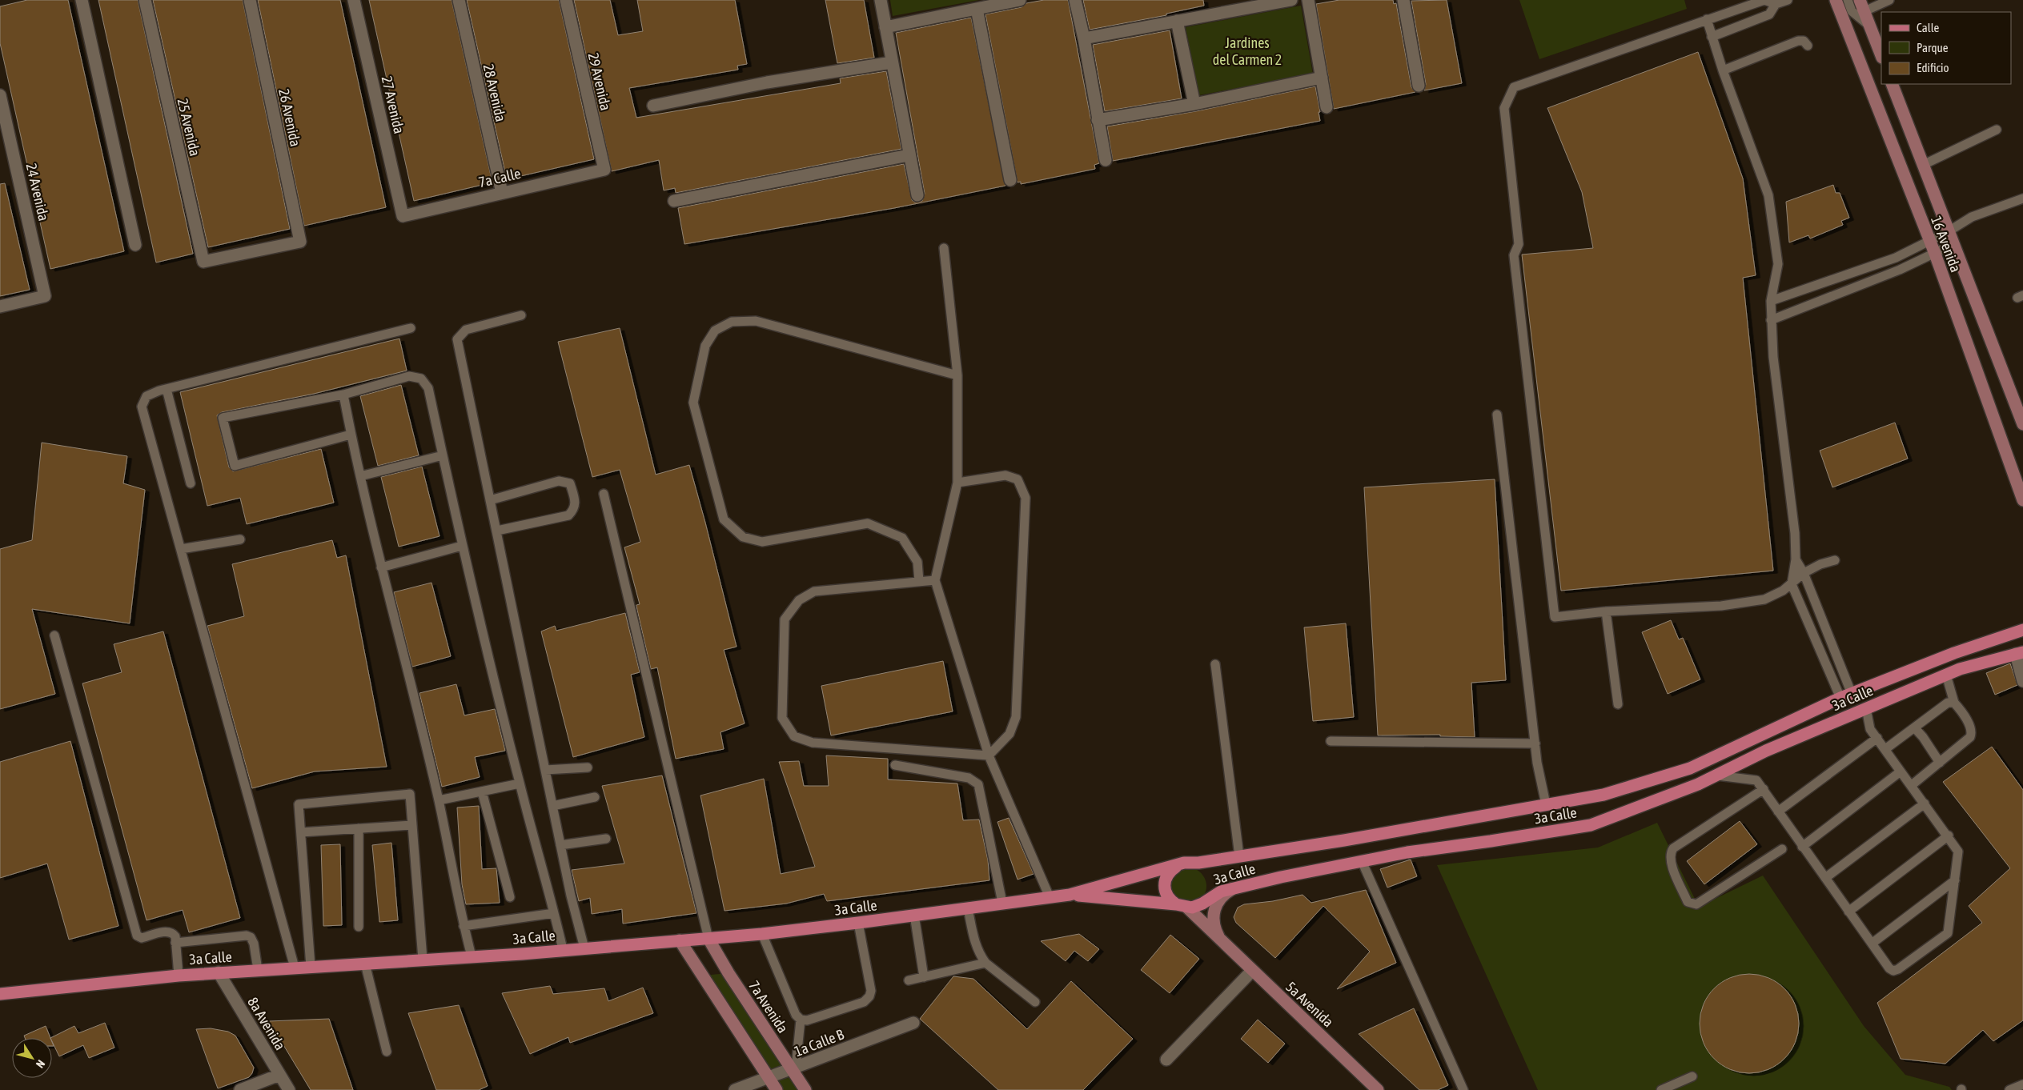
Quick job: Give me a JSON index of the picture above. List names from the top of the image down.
{
  "streets": {
    "main road": [
      "16 Avenida",
      "3a Calle",
      "5a Avenida",
      "7a Avenida"
    ],
    "street": [
      "29 Avenida",
      "28 Avenida",
      "27 Avenida",
      "26 Avenida",
      "25 Avenida",
      "7a Calle",
      "24 Avenida",
      "8a Avenida",
      "1a Calle B"
    ]
  },
  "crossings": [
    ["29 Avenida", "7a Calle"],
    ["28 Avenida", "7a Calle"],
    ["27 Avenida", "7a Calle"],
    ["26 Avenida", "25 Avenida"],
    ["3a Calle", "5a Avenida"],
    ["3a Calle", "7a Avenida"],
    ["3a Calle", "8a Avenida"],
    ["7a Avenida", "1a Calle B"]
  ],
  "parks": ["Jardines del Carmen 2"],
  "legend": ["Calle", "Parque", "Edificio"],
  "north": "bottom right"
}
